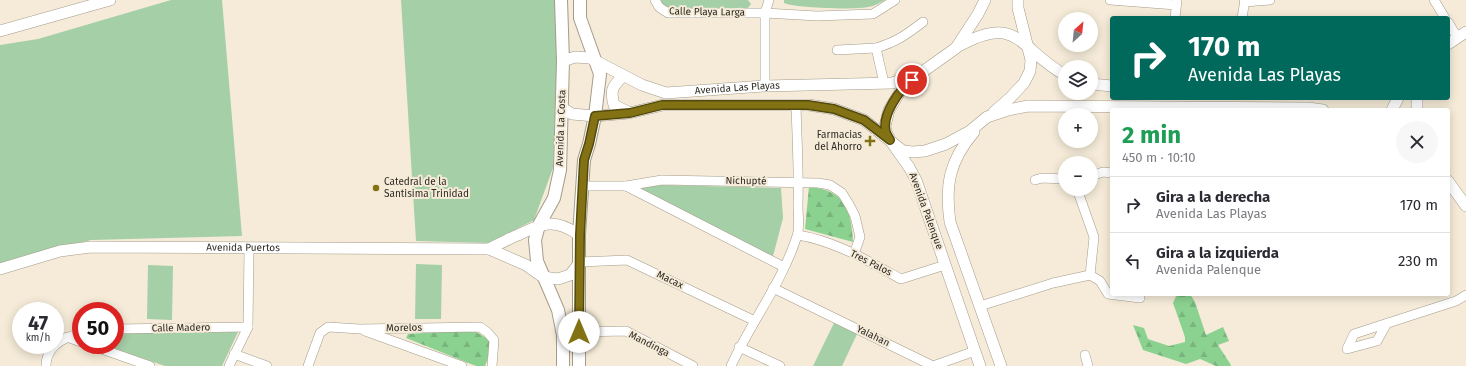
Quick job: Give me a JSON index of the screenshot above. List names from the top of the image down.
{
  "streets": {
    "main road": ["Avenida La Costa"],
    "street": [
      "Calle Playa Larga",
      "Avenida Las Playas",
      "Nichupté",
      "Avenida Palenque",
      "Avenida Puertos",
      "Tres Palos",
      "Macax",
      "Calle Madero",
      "Morelos",
      "Yalahan",
      "Mandinga"
    ]
  },
  "crossings": [
    ["Avenida Las Playas", "Avenida La Costa"],
    ["Avenida Las Playas", "Avenida Palenque"],
    ["Avenida La Costa", "Avenida Puertos"],
    ["Avenida La Costa", "Macax"],
    ["Nichupté", "Tres Palos"],
    ["Avenida Palenque", "Tres Palos"],
    ["Avenida Palenque", "Yalahan"],
    ["Avenida Puertos", "Macax"]
  ],
  "places": {
    "health": ["Farmacias del Ahorro"],
    "other": ["Catedral de la Santisima Trinidad"]
  },
  "north": "top right",
  "page": {
    "map_buttons": ["+", "−"],
    "turn": ["170 m", "Avenida Las Playas"],
    "heading": ["2 min", "450 m · 10:10"],
    "list": [
      {
        "name": "Gira a la derecha",
        "note": "Avenida Las Playas",
        "value": "170 m"
      },
      {
        "name": "Gira a la izquierda",
        "note": "Avenida Palenque",
        "value": "230 m"
      }
    ],
    "speed": "47 km/h",
    "limit": "50"
  }
}
